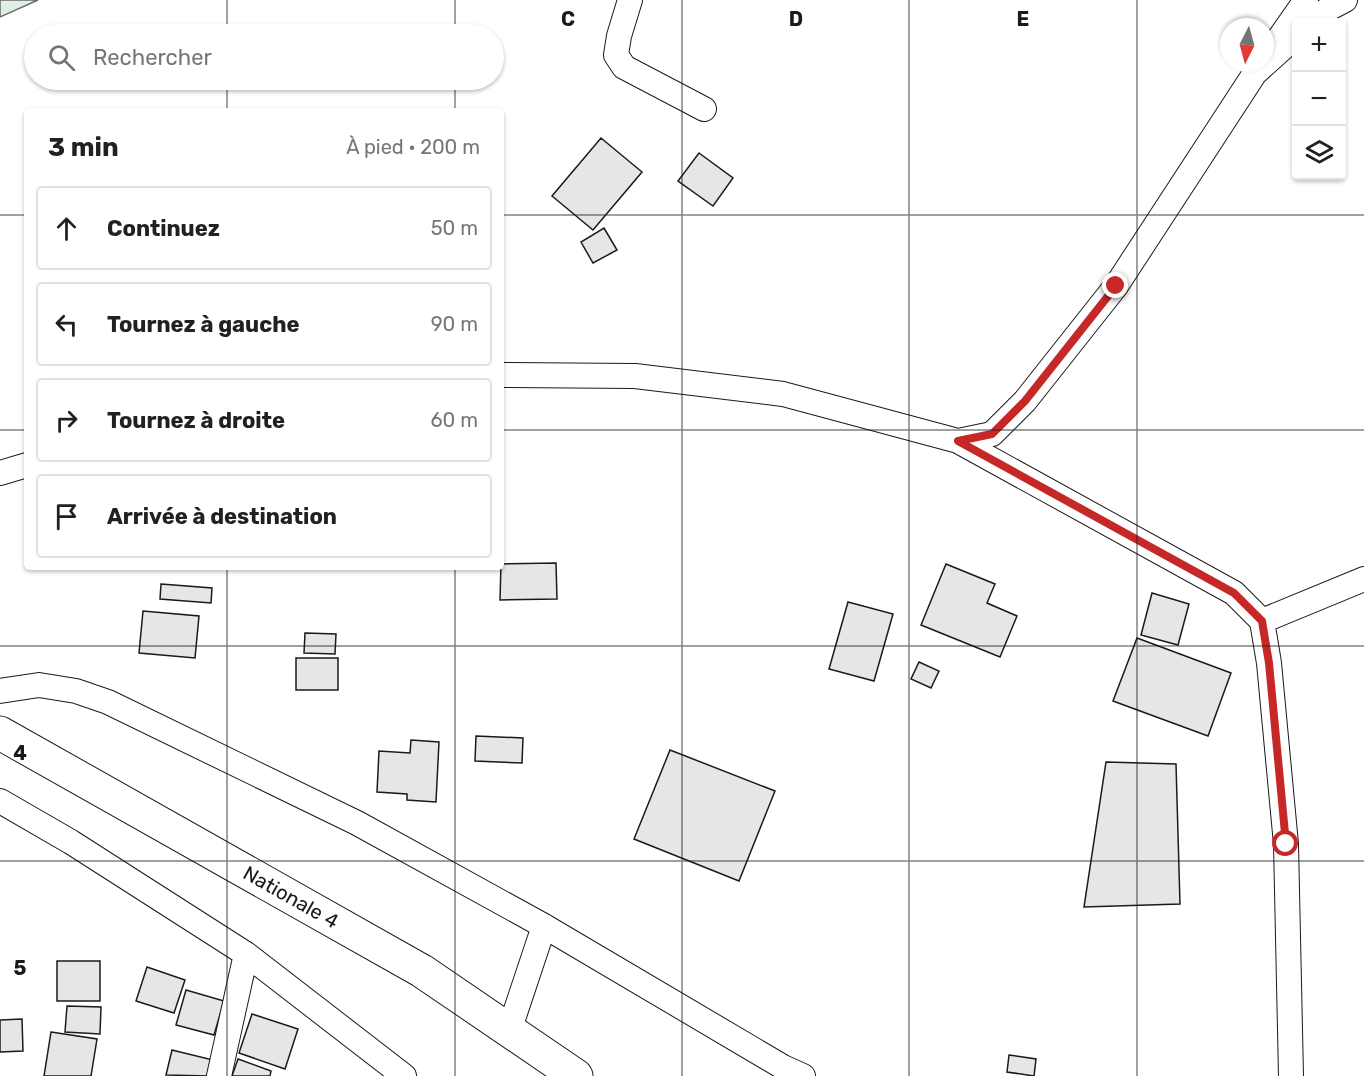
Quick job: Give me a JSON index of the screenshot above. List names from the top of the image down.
{
  "streets": {
    "highway": ["Nationale 4"]
  },
  "north": "bottom",
  "page": {
    "map_buttons": ["+", "−"],
    "search": "Rechercher",
    "heading": ["3 min", "À pied · 200 m"],
    "list": [
      ["Continuez", "50 m"],
      ["Tournez à gauche", "90 m"],
      ["Tournez à droite", "60 m"],
      "Arrivée à destination"
    ]
  },
  "grid": {
    "columns": ["C", "D", "E"],
    "rows": ["4", "5"]
  }
}
